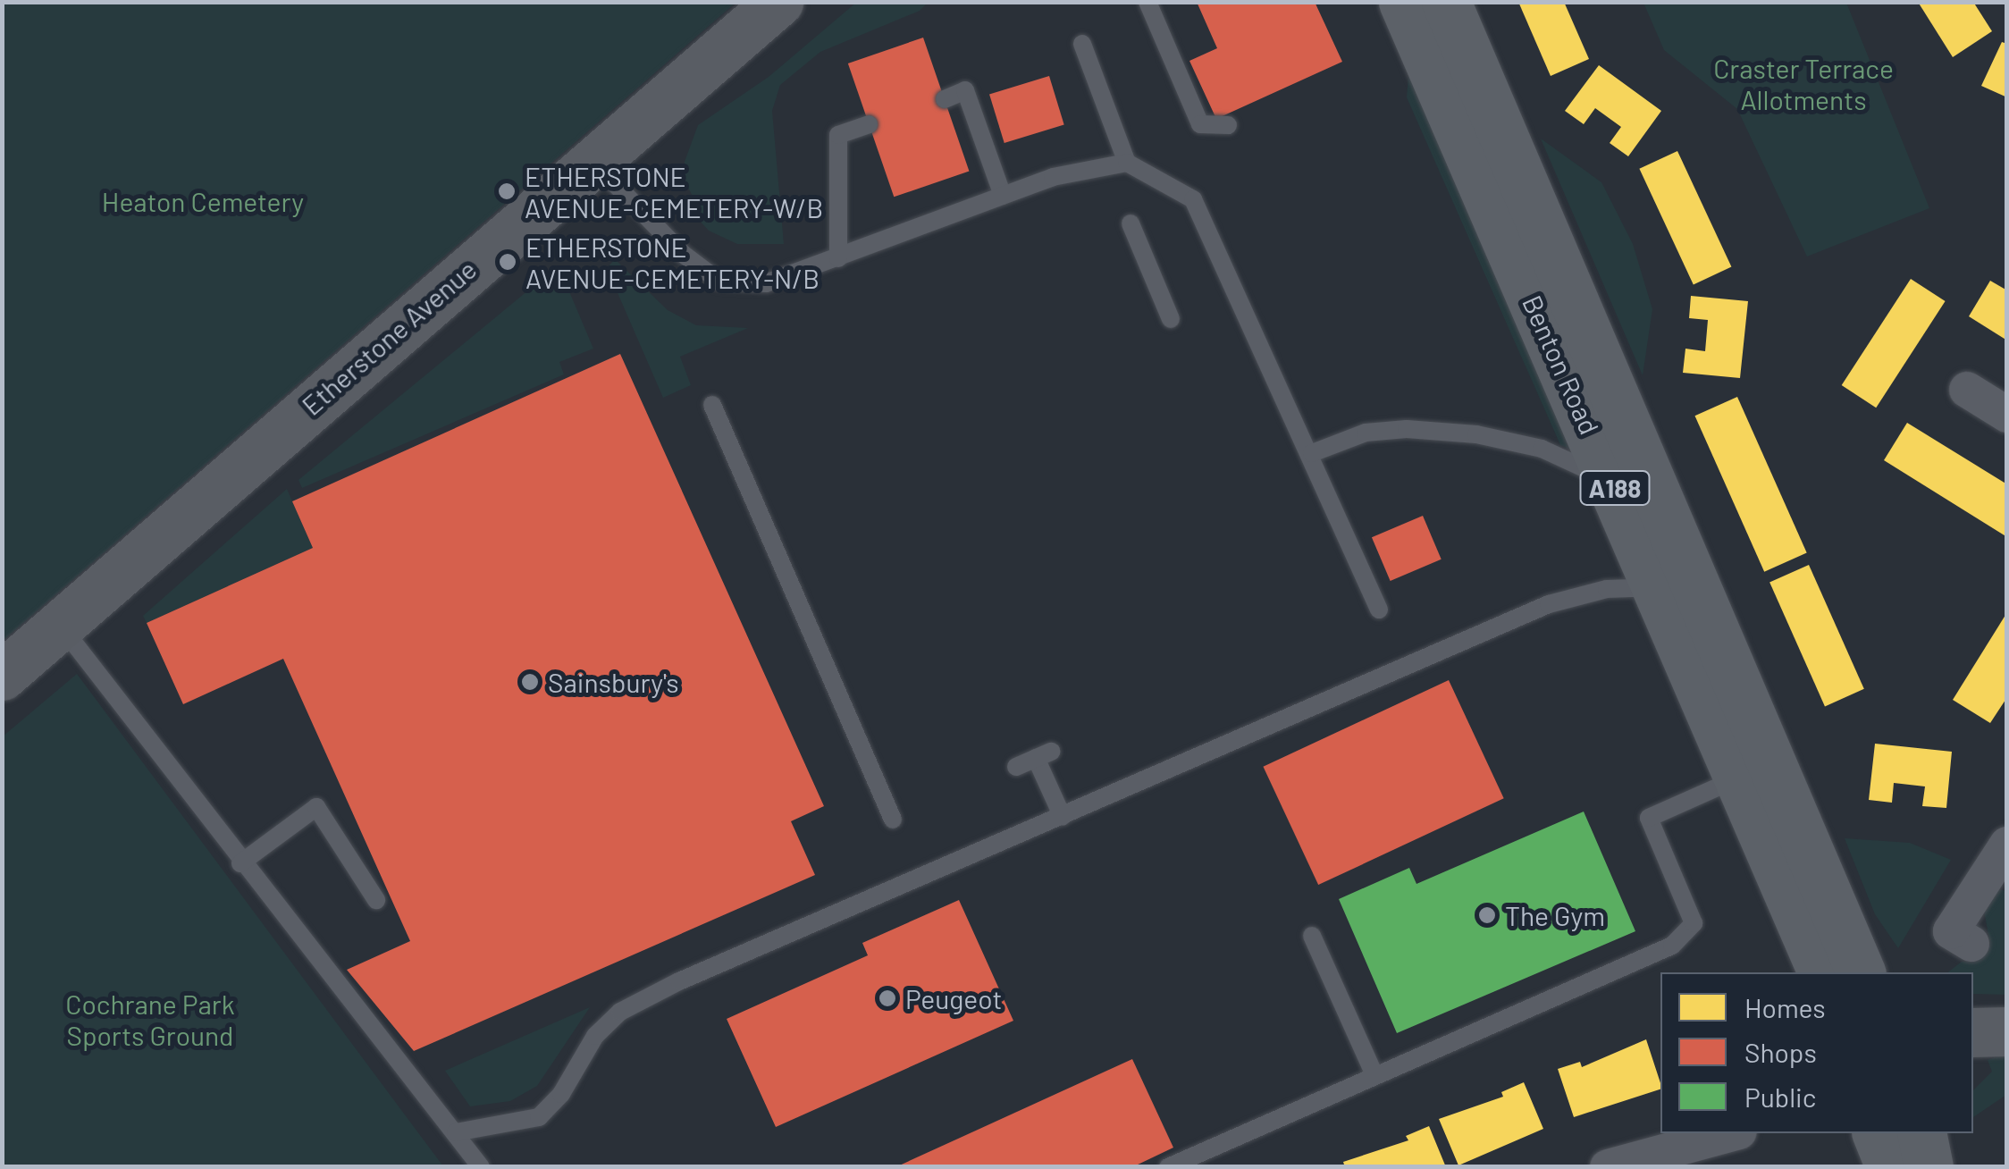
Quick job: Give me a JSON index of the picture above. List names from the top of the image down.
{
  "streets": {
    "main road": ["Benton Road", "A188"],
    "street": ["Etherstone Avenue"]
  },
  "parks": ["Craster Terrace Allotments", "Heaton Cemetery", "Cochrane Park Sports Ground"],
  "places": [
    "ETHERSTONE AVENUE-CEMETERY-W/B",
    "ETHERSTONE AVENUE-CEMETERY-N/B",
    "Sainsbury's",
    "The Gym",
    "Peugeot"
  ],
  "legend": ["Homes", "Shops", "Public"]
}
